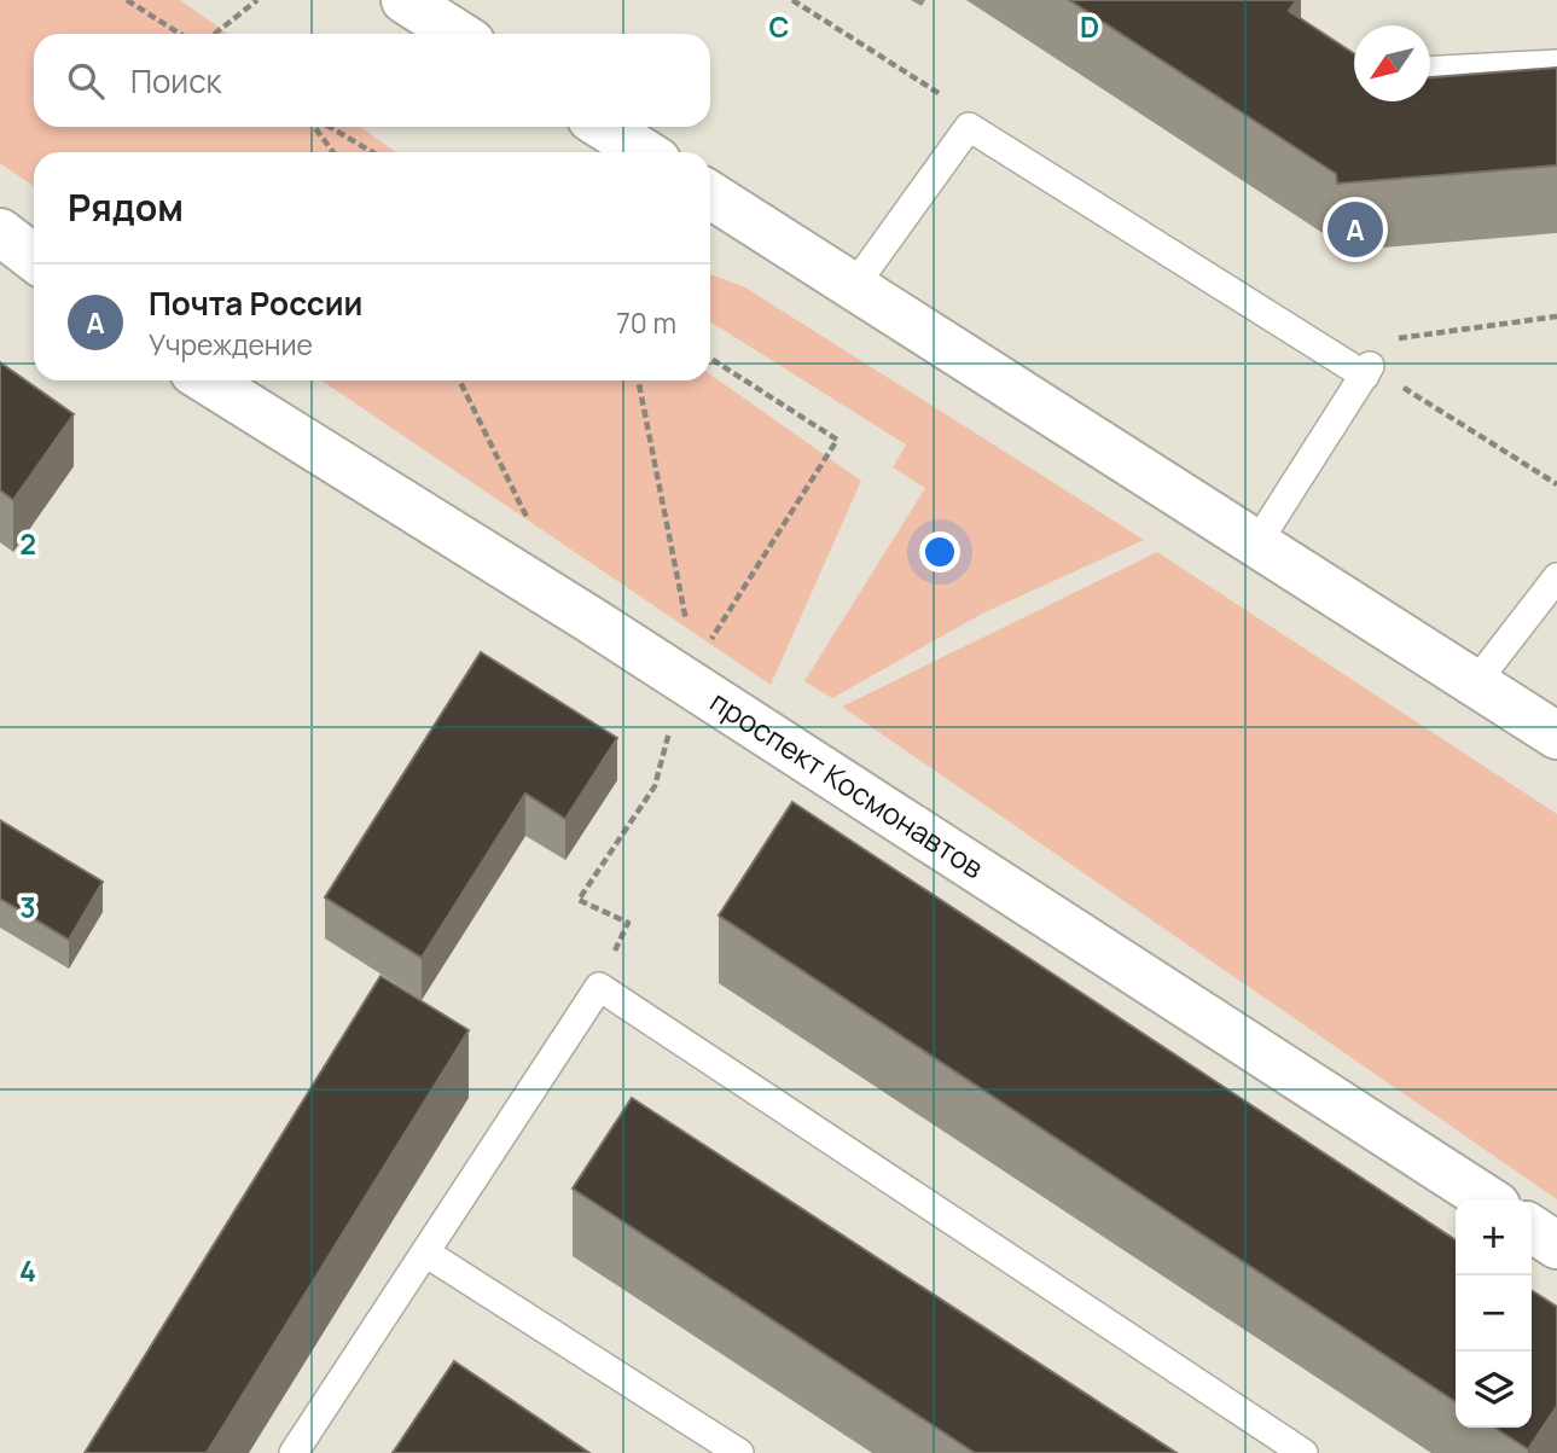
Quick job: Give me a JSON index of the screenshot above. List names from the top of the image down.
{
  "streets": {
    "street": ["проспект Космонавтов"]
  },
  "north": "bottom left",
  "page": {
    "search": "Поиск",
    "heading": "Рядом",
    "pins": "A",
    "list": [
      {
        "mark": "A",
        "name": "Почта России",
        "note": "Учреждение",
        "value": "70 m"
      }
    ],
    "map_buttons": ["+", "−"]
  },
  "grid": {
    "columns": ["C", "D"],
    "rows": ["2", "3", "4"]
  }
}
